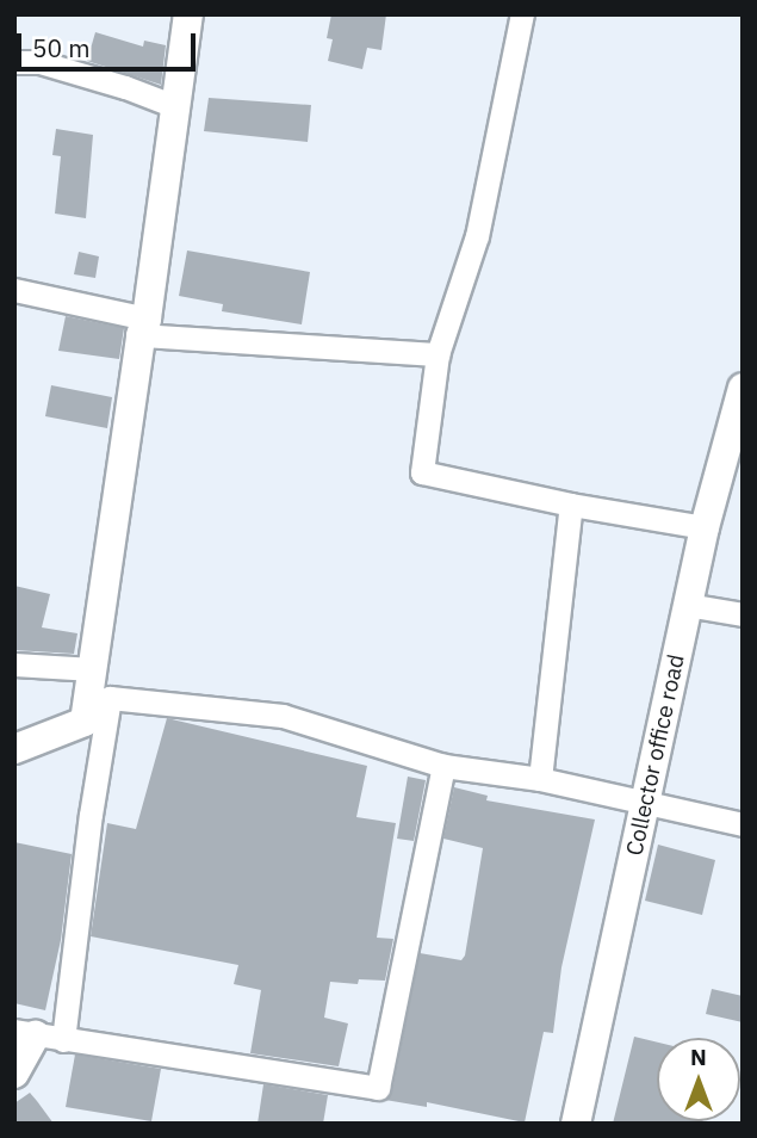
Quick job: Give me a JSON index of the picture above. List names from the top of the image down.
{
  "streets": {
    "street": ["Collector office road"]
  },
  "scale_bar": "50 m",
  "north": "top"
}
